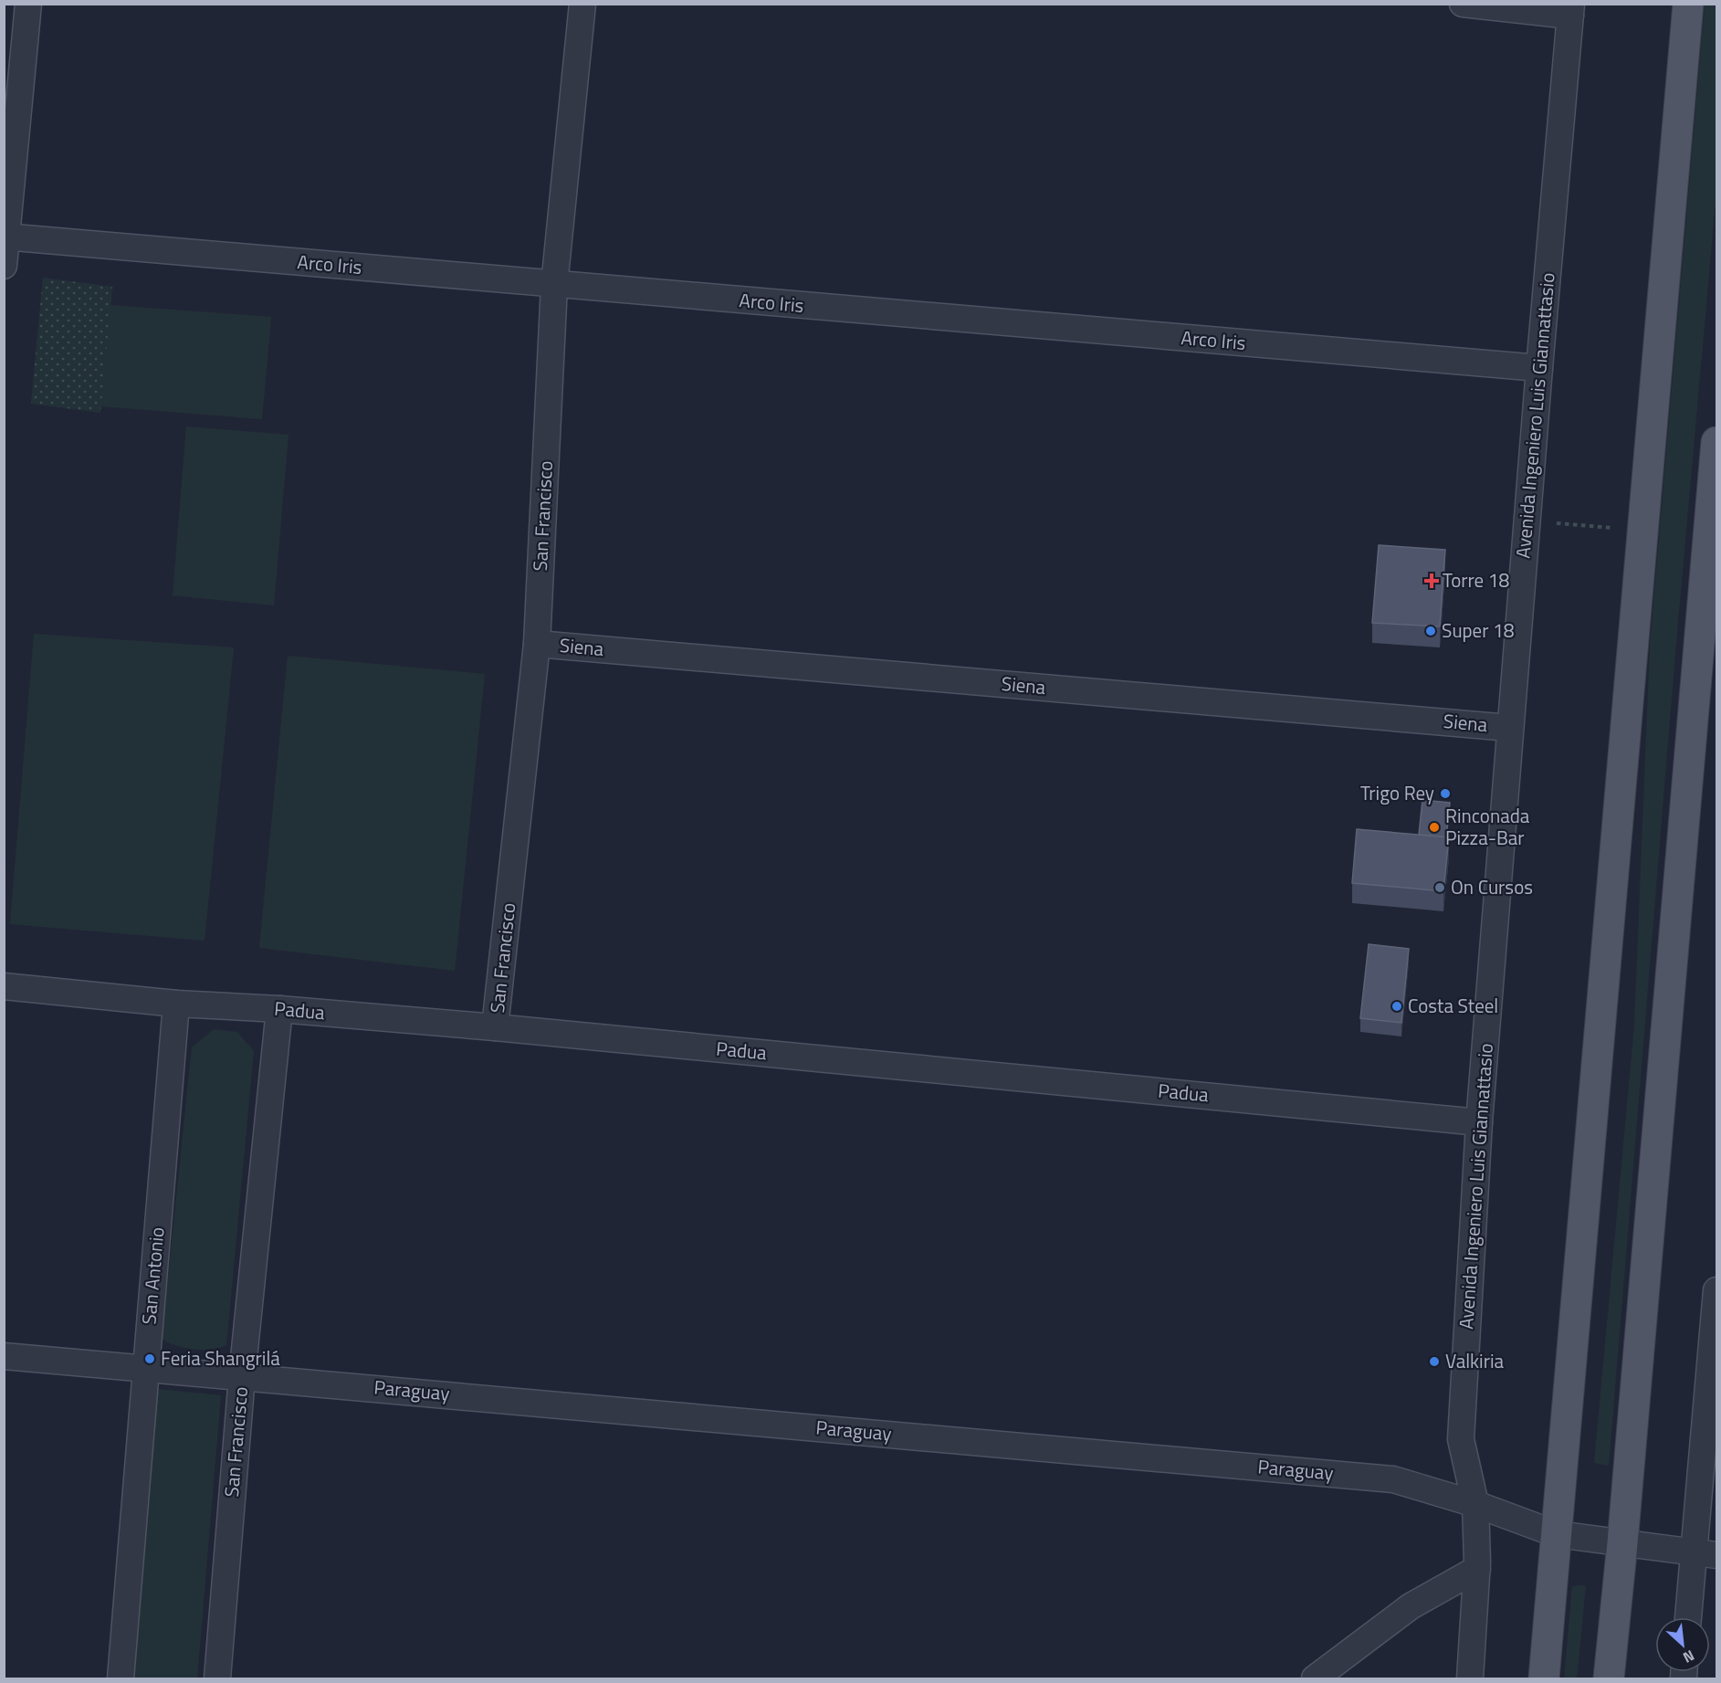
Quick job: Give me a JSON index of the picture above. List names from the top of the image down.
{
  "streets": {
    "street": [
      "Arco Iris",
      "Avenida Ingeniero Luis Giannattasio",
      "San Francisco",
      "Siena",
      "Padua",
      "San Antonio",
      "Paraguay"
    ]
  },
  "crossings": [
    ["Arco Iris", "Avenida Ingeniero Luis Giannattasio"],
    ["Arco Iris", "San Francisco"],
    ["Avenida Ingeniero Luis Giannattasio", "Siena"],
    ["Avenida Ingeniero Luis Giannattasio", "Padua"],
    ["Avenida Ingeniero Luis Giannattasio", "Paraguay"],
    ["San Francisco", "Siena"],
    ["San Francisco", "Padua"],
    ["San Francisco", "Paraguay"],
    ["Padua", "San Antonio"],
    ["San Antonio", "Paraguay"]
  ],
  "places": {
    "health": ["Torre 18"],
    "other": [
      "Super 18",
      "Trigo Rey",
      "Rinconada Pizza-Bar",
      "On Cursos",
      "Costa Steel",
      "Feria Shangrilá",
      "Valkiria"
    ]
  },
  "north": "bottom right"
}
